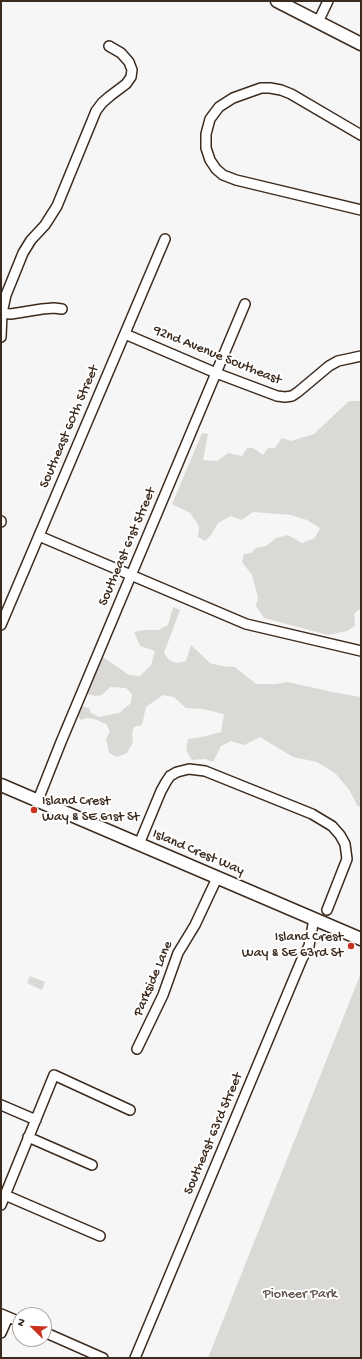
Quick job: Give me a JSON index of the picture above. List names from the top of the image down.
{
  "streets": {
    "main road": ["Island Crest Way"],
    "street": [
      "92nd Avenue Southeast",
      "Southeast 60th Street",
      "Southeast 61st Street",
      "Parkside Lane",
      "Southeast 63rd Street"
    ]
  },
  "crossings": [
    ["92nd Avenue Southeast", "Southeast 60th Street"],
    ["92nd Avenue Southeast", "Southeast 61st Street"],
    ["Southeast 61st Street", "Island Crest Way"],
    ["Island Crest Way", "Parkside Lane"],
    ["Island Crest Way", "Southeast 63rd Street"]
  ],
  "parks": ["Pioneer Park"],
  "places": ["Island Crest Way & SE 61st St", "Island Crest Way & SE 63rd St"],
  "north": "top left"
}
